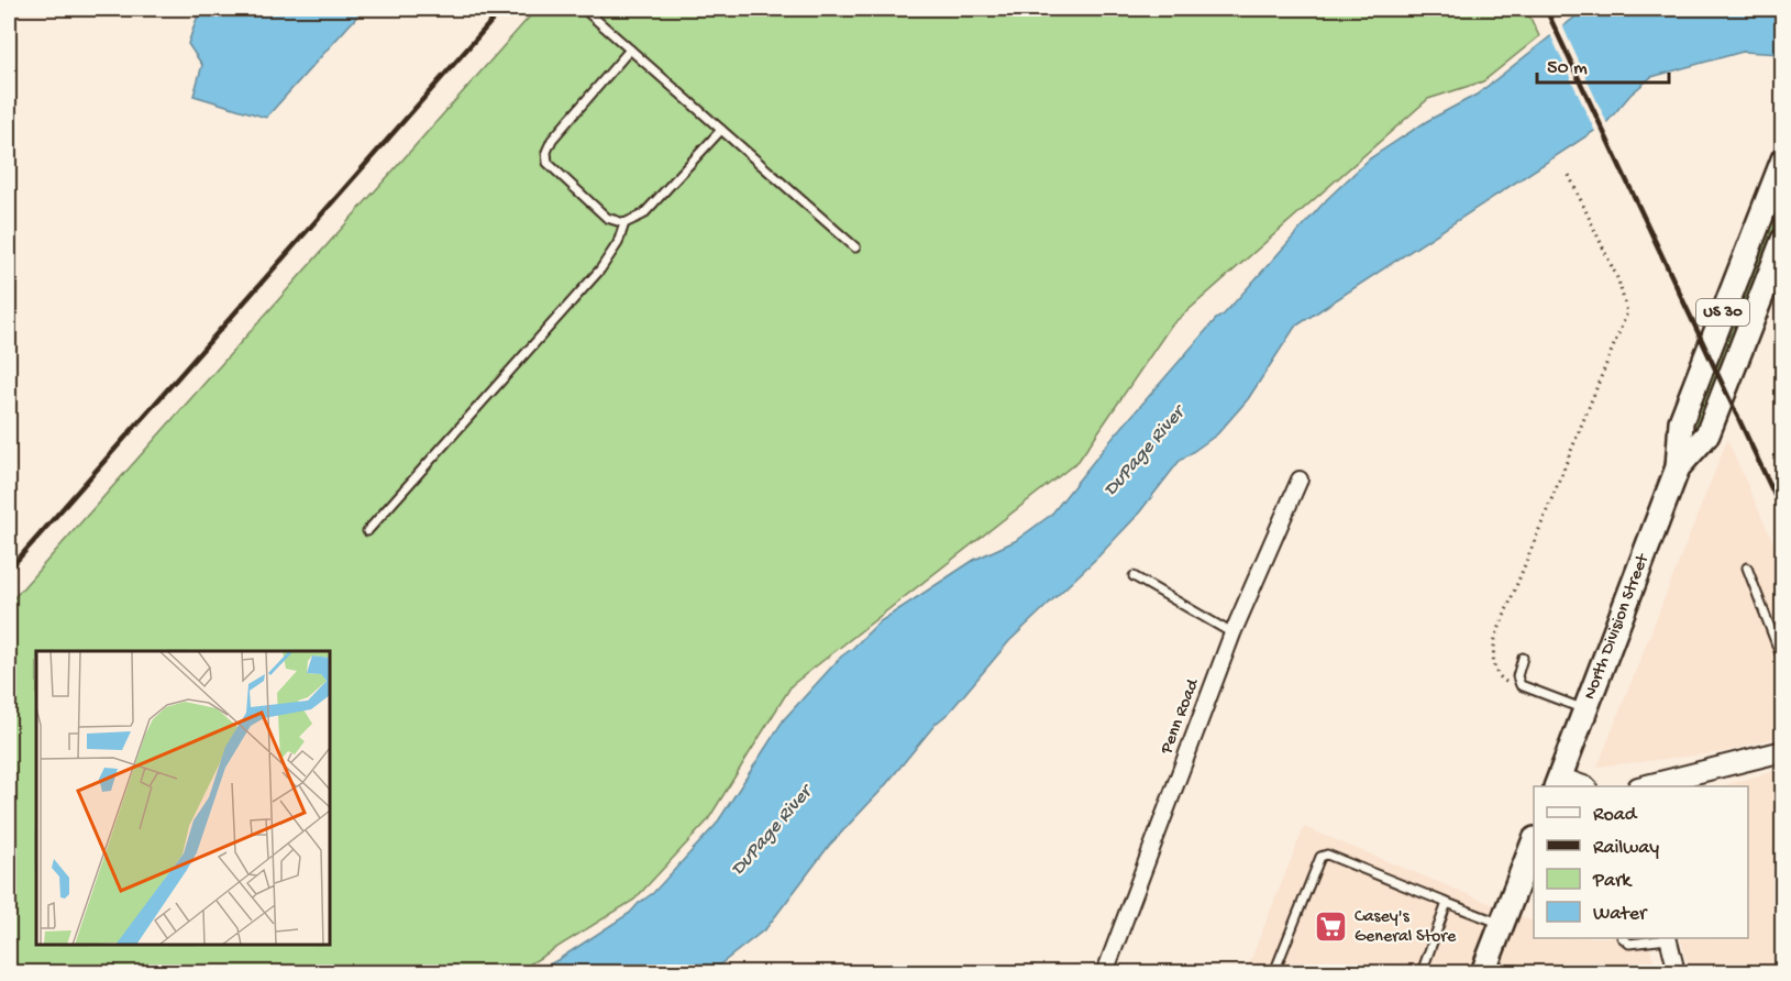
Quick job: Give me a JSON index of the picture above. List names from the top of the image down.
{
  "streets": {
    "main road": ["US 30", "North Division Street"],
    "street": ["Penn Road"]
  },
  "water": ["DuPage River"],
  "places": {
    "supermarket": ["Casey's General Store"]
  },
  "legend": [
    "Road",
    "Railway",
    "Park",
    "Water"
  ],
  "scale_bar": "50 m"
}
